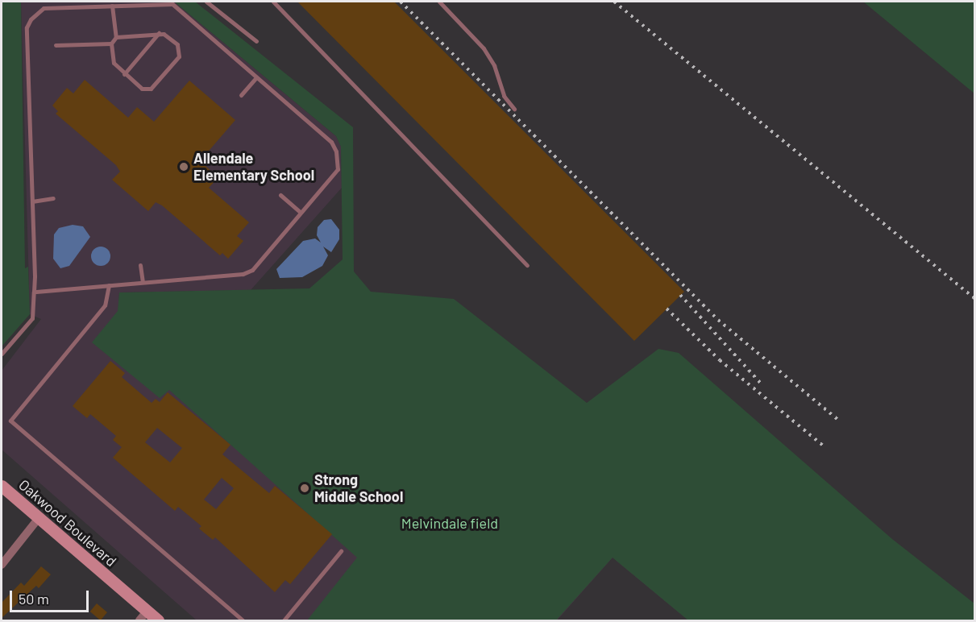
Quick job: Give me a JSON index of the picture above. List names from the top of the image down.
{
  "streets": {
    "main road": ["Oakwood Boulevard"]
  },
  "parks": ["Melvindale field"],
  "places": ["Allendale Elementary School", "Strong Middle School"],
  "scale_bar": "50 m"
}
